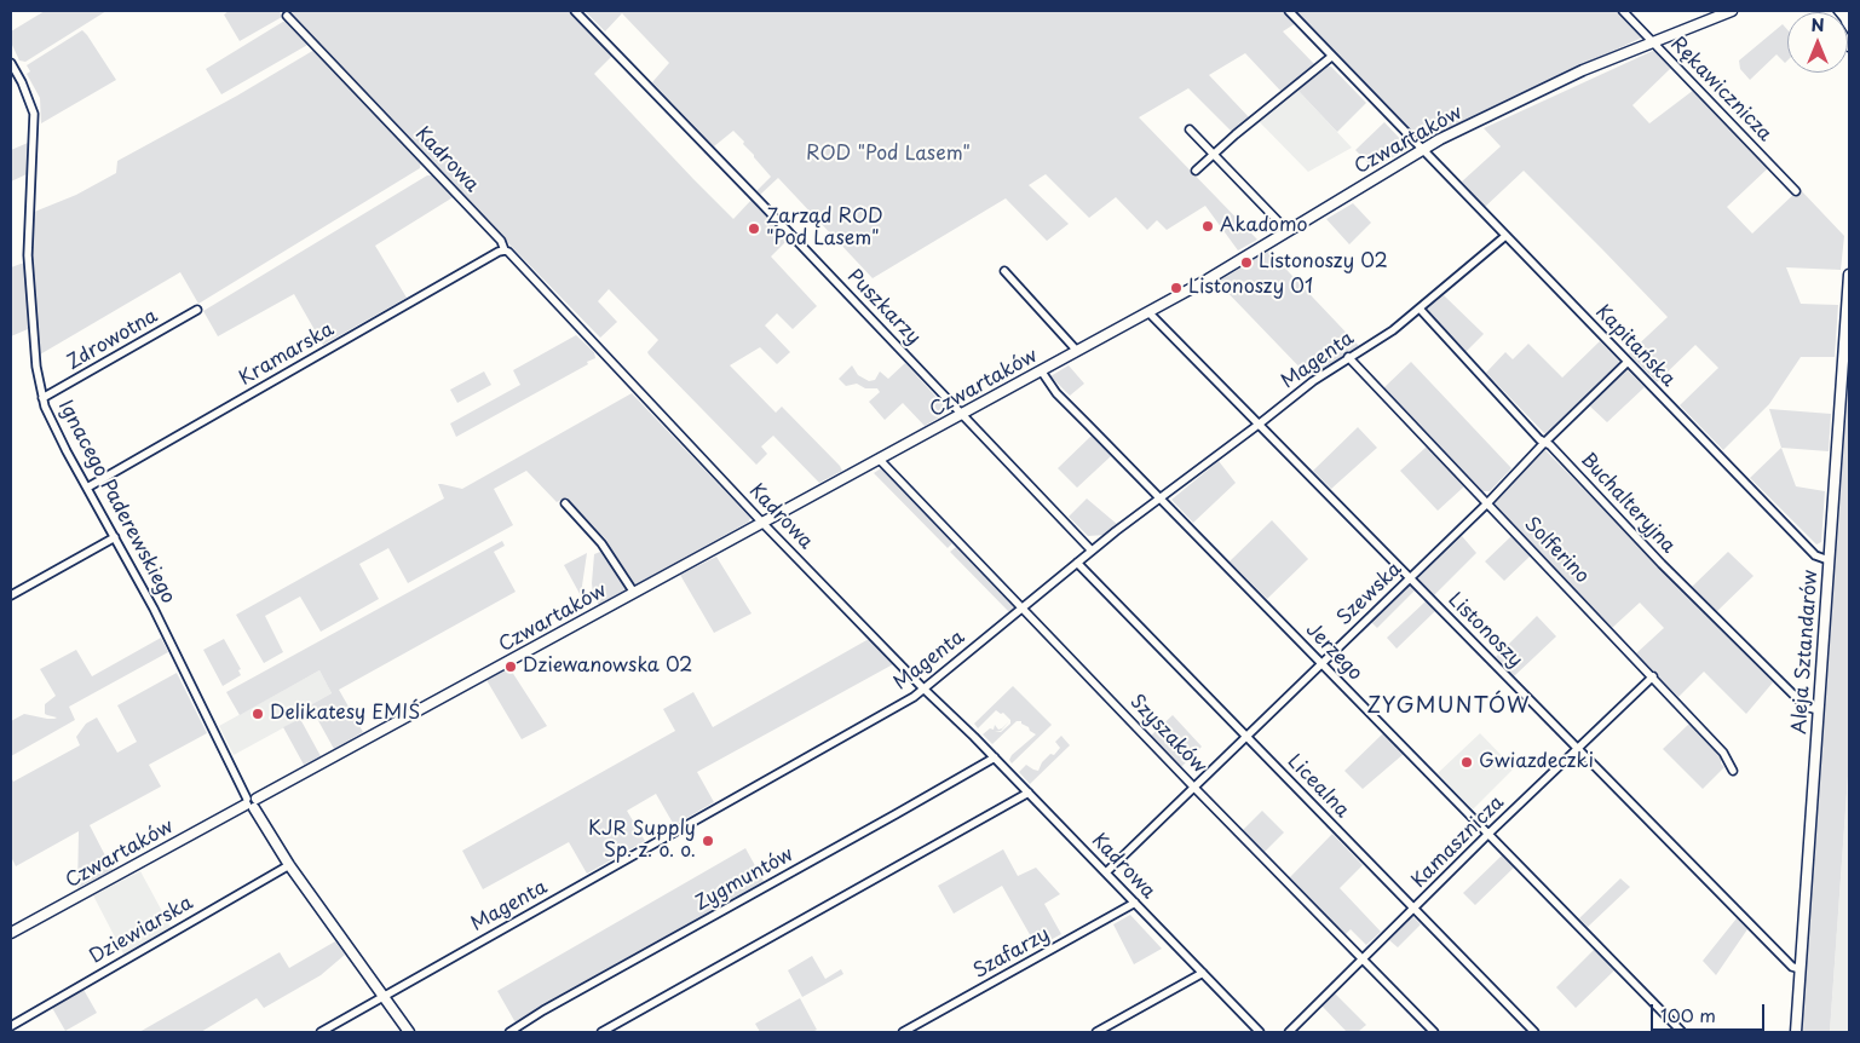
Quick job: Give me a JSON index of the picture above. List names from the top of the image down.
{
  "streets": {
    "street": [
      "Rękawicznicza",
      "Czwartaków",
      "Kadrowa",
      "Puszkarzy",
      "Zdrowotna",
      "Kapitańska",
      "Kramarska",
      "Magenta",
      "Ignacego Paderewskiego",
      "Buchalteryjna",
      "Solferino",
      "Szewska",
      "Listonoszy",
      "Jerzego",
      "Aleja Sztandarów",
      "Szyszaków",
      "Licealna",
      "Kamasznicza",
      "Zygmuntów",
      "Dziewiarska",
      "Szafarzy"
    ]
  },
  "crossings": [
    ["Rękawicznicza", "Czwartaków"],
    ["Czwartaków", "Kadrowa"],
    ["Czwartaków", "Puszkarzy"],
    ["Czwartaków", "Kapitańska"],
    ["Czwartaków", "Ignacego Paderewskiego"],
    ["Czwartaków", "Listonoszy"],
    ["Czwartaków", "Jerzego"],
    ["Czwartaków", "Szyszaków"],
    ["Kadrowa", "Kramarska"],
    ["Kadrowa", "Magenta"],
    ["Kadrowa", "Szewska"],
    ["Kadrowa", "Zygmuntów"],
    ["Kadrowa", "Szafarzy"],
    ["Puszkarzy", "Magenta"],
    ["Zdrowotna", "Ignacego Paderewskiego"],
    ["Kapitańska", "Magenta"],
    ["Kapitańska", "Szewska"],
    ["Kapitańska", "Aleja Sztandarów"],
    ["Kramarska", "Ignacego Paderewskiego"],
    ["Magenta", "Ignacego Paderewskiego"],
    ["Magenta", "Buchalteryjna"],
    ["Magenta", "Solferino"],
    ["Magenta", "Listonoszy"],
    ["Magenta", "Jerzego"],
    ["Magenta", "Szyszaków"],
    ["Magenta", "Licealna"],
    ["Ignacego Paderewskiego", "Dziewiarska"],
    ["Buchalteryjna", "Szewska"],
    ["Buchalteryjna", "Aleja Sztandarów"],
    ["Solferino", "Szewska"],
    ["Solferino", "Kamasznicza"],
    ["Szewska", "Listonoszy"],
    ["Szewska", "Jerzego"],
    ["Szewska", "Szyszaków"],
    ["Szewska", "Licealna"],
    ["Listonoszy", "Aleja Sztandarów"],
    ["Listonoszy", "Kamasznicza"],
    ["Jerzego", "Kamasznicza"],
    ["Szyszaków", "Kamasznicza"],
    ["Licealna", "Kamasznicza"]
  ],
  "districts": ["ZYGMUNTÓW"],
  "parks": ["ROD \"Pod Lasem\""],
  "places": [
    "Akadomo",
    "Zarząd ROD \"Pod Lasem\"",
    "Listonoszy 02",
    "Listonoszy 01",
    "Dziewanowska 02",
    "Delikatesy EMIŚ",
    "Gwiazdeczki",
    "KJR Supply Sp. z. o. o."
  ],
  "scale_bar": "100 m",
  "north": "top"
}
